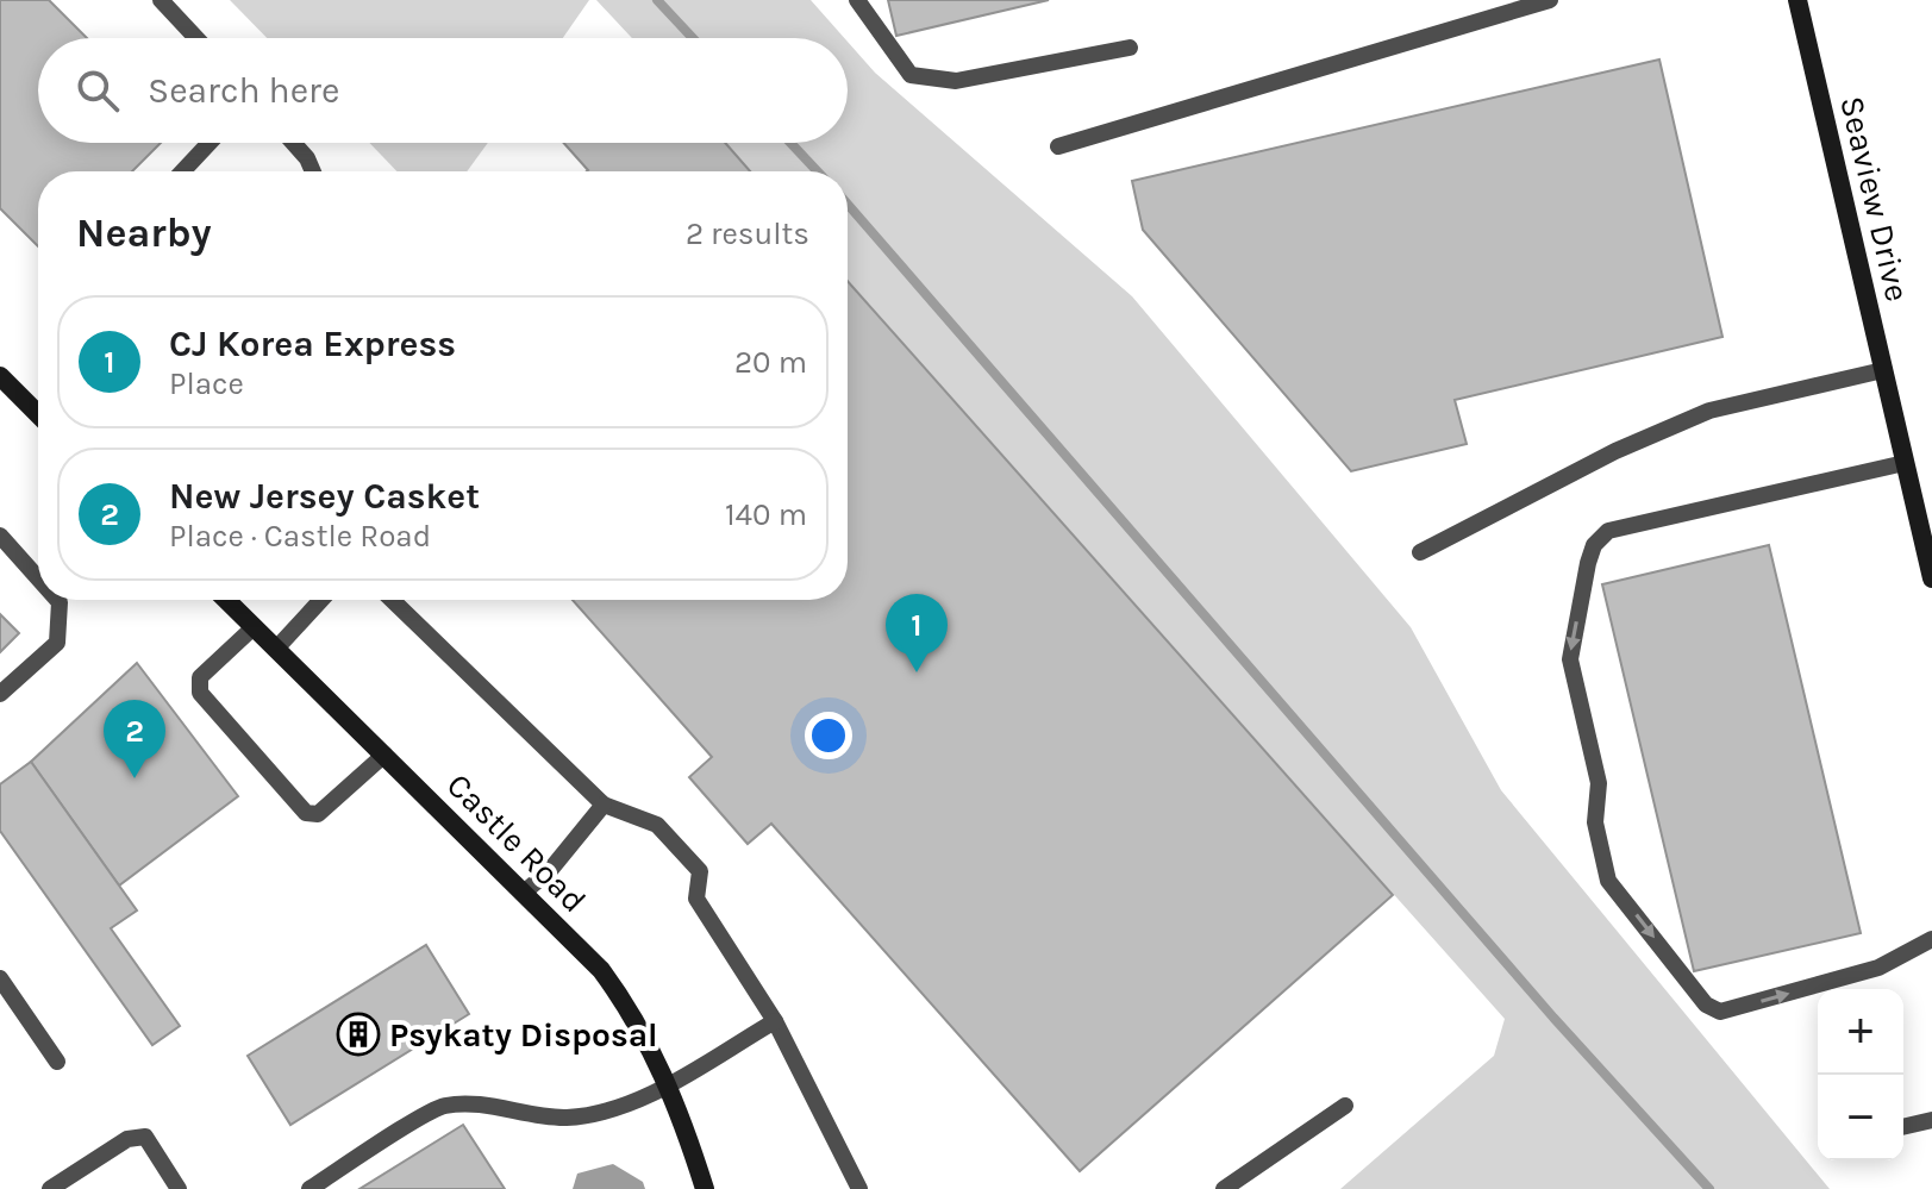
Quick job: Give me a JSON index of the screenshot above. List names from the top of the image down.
{
  "streets": {
    "street": ["Seaview Drive", "Castle Road"]
  },
  "places": {
    "building": ["Psykaty Disposal"]
  },
  "page": {
    "search": "Search here",
    "heading": ["Nearby", "2 results"],
    "list": [
      {
        "mark": "1",
        "name": "CJ Korea Express",
        "note": "Place",
        "value": "20 m"
      },
      {
        "mark": "2",
        "name": "New Jersey Casket",
        "note": "Place · Castle Road",
        "value": "140 m"
      }
    ],
    "pins": ["1", "2"],
    "map_buttons": ["+", "−"]
  }
}
